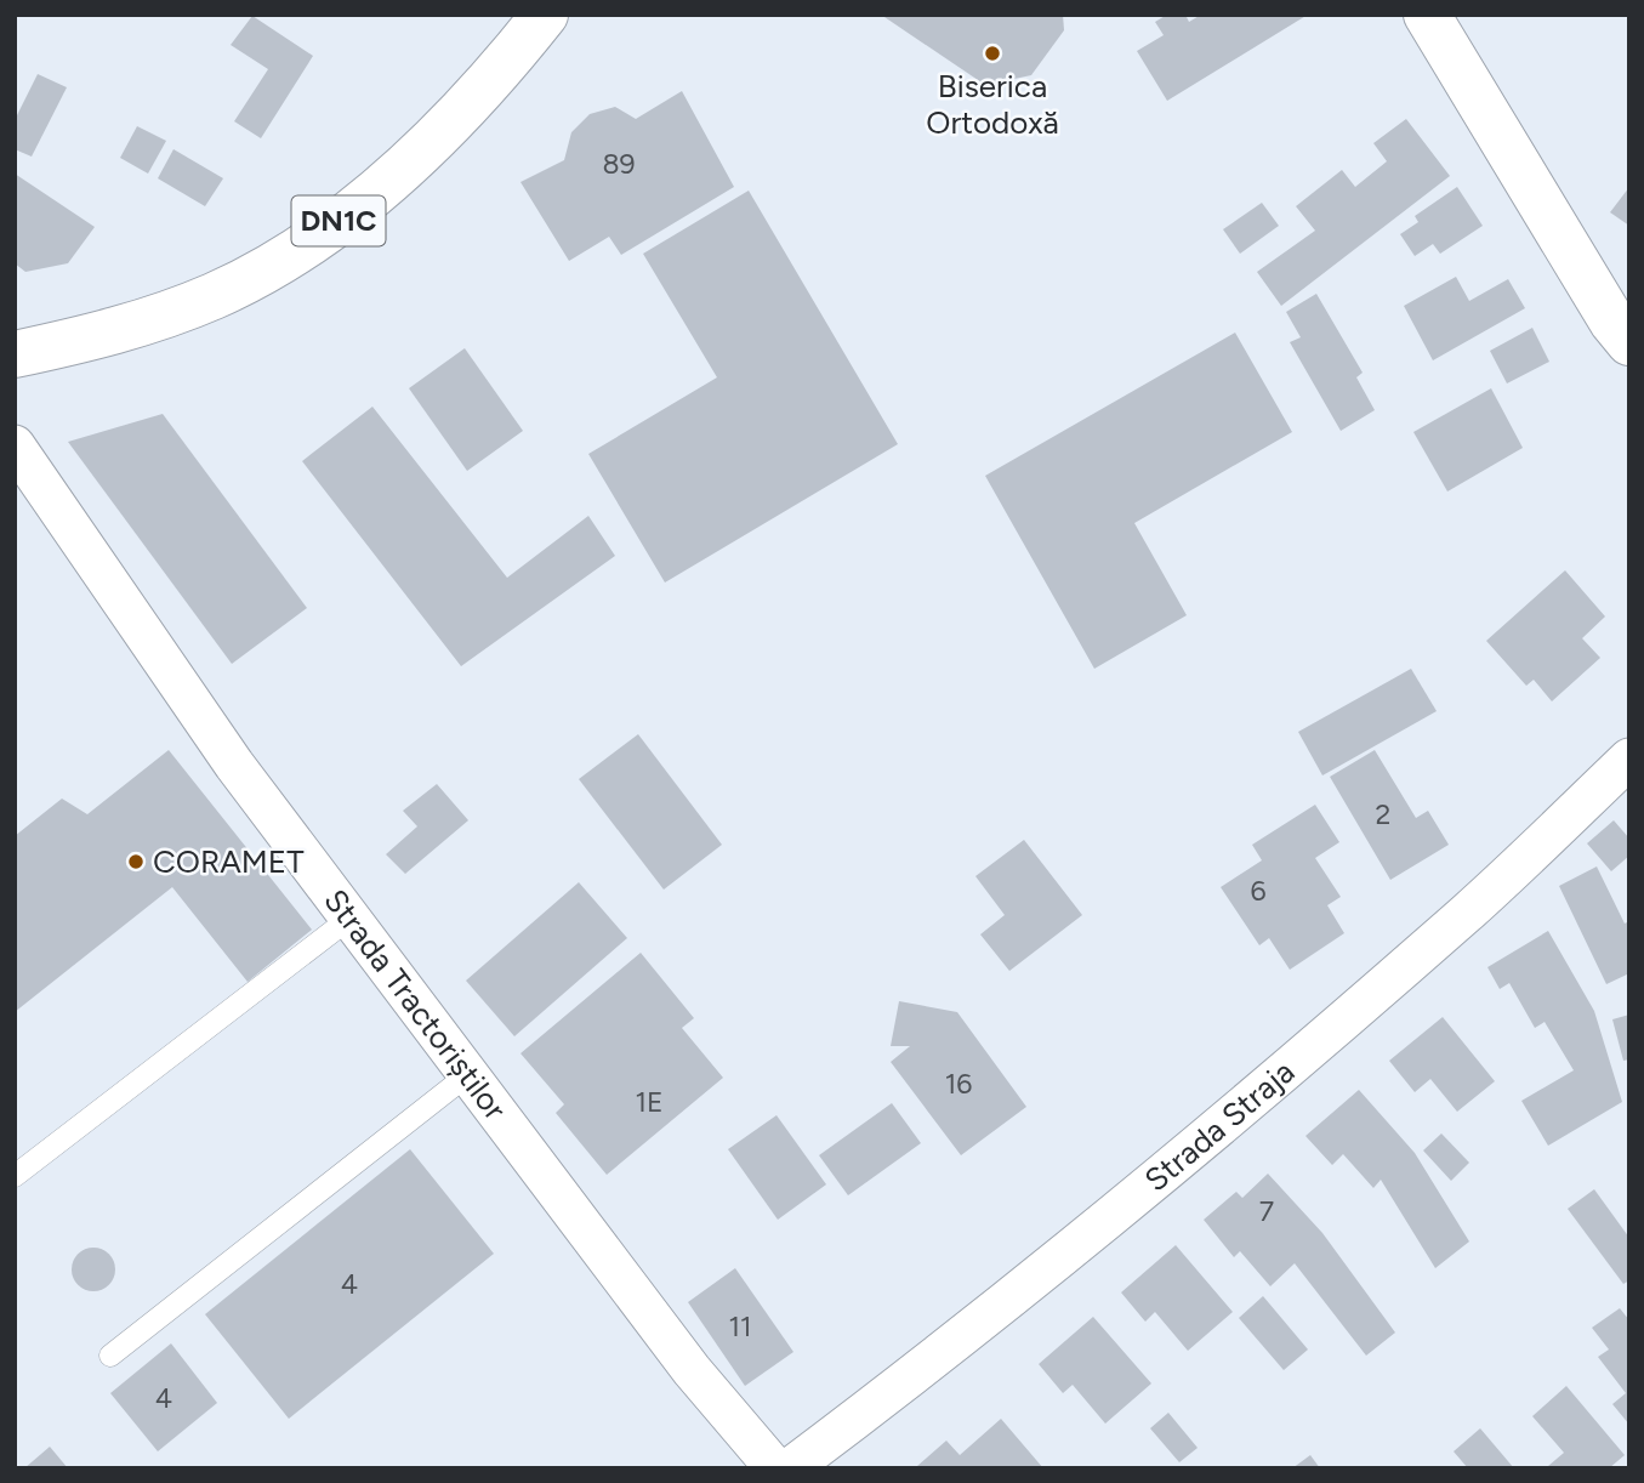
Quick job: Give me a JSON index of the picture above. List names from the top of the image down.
{
  "streets": {
    "main road": ["DN1C"],
    "street": ["Strada Tractoriștilor", "Strada Straja"]
  },
  "places": ["Biserica Ortodoxă", "CORAMET"],
  "house_numbers": [
    "89",
    "2",
    "6",
    "16",
    "1E",
    "7",
    "4",
    "11",
    "4"
  ]
}
